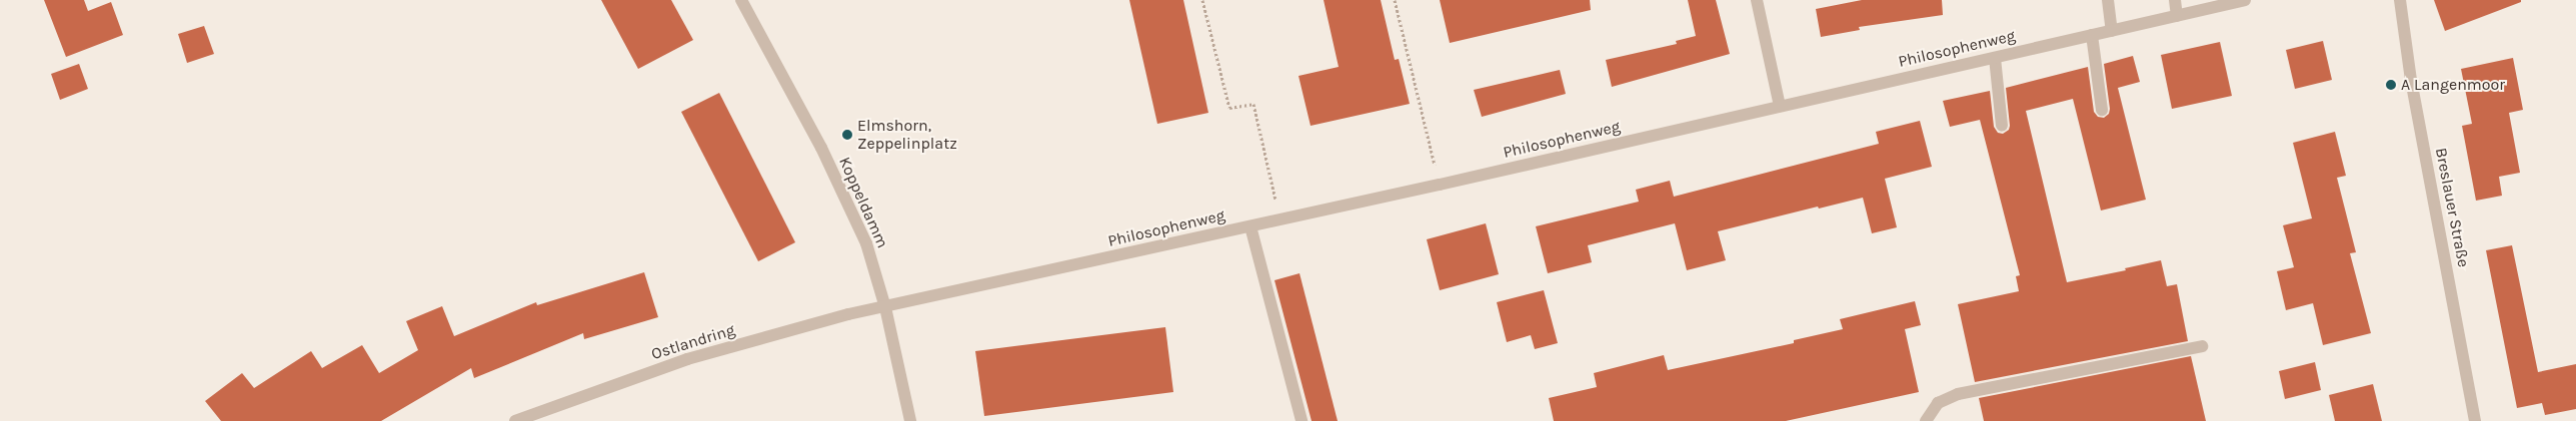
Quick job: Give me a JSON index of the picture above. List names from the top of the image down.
{
  "streets": {
    "street": [
      "Philosophenweg",
      "Koppeldamm",
      "Breslauer Straße",
      "Ostlandring"
    ]
  },
  "crossings": [
    ["Philosophenweg", "Koppeldamm"],
    ["Philosophenweg", "Ostlandring"],
    ["Koppeldamm", "Ostlandring"]
  ],
  "places": ["A Langenmoor", "Elmshorn, Zeppelinplatz"]
}
